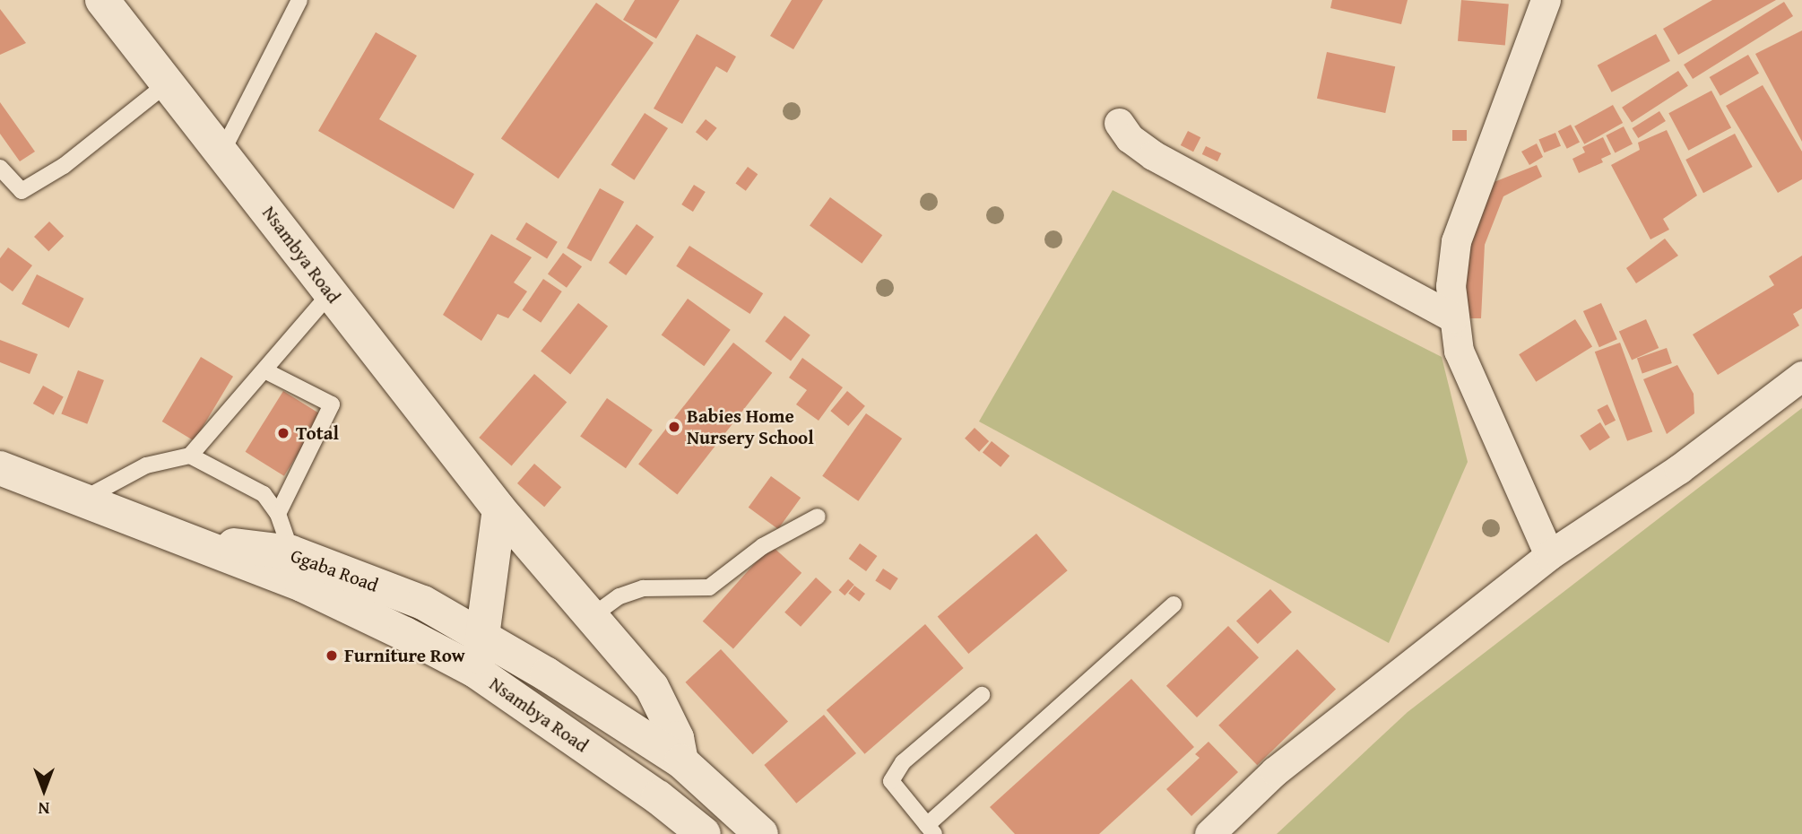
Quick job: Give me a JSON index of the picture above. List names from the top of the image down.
{
  "streets": {
    "main road": ["Nsambya Road", "Ggaba Road"]
  },
  "crossings": [
    ["Nsambya Road", "Ggaba Road"]
  ],
  "places": ["Babies Home Nursery School", "Total", "Furniture Row"],
  "north": "bottom"
}
